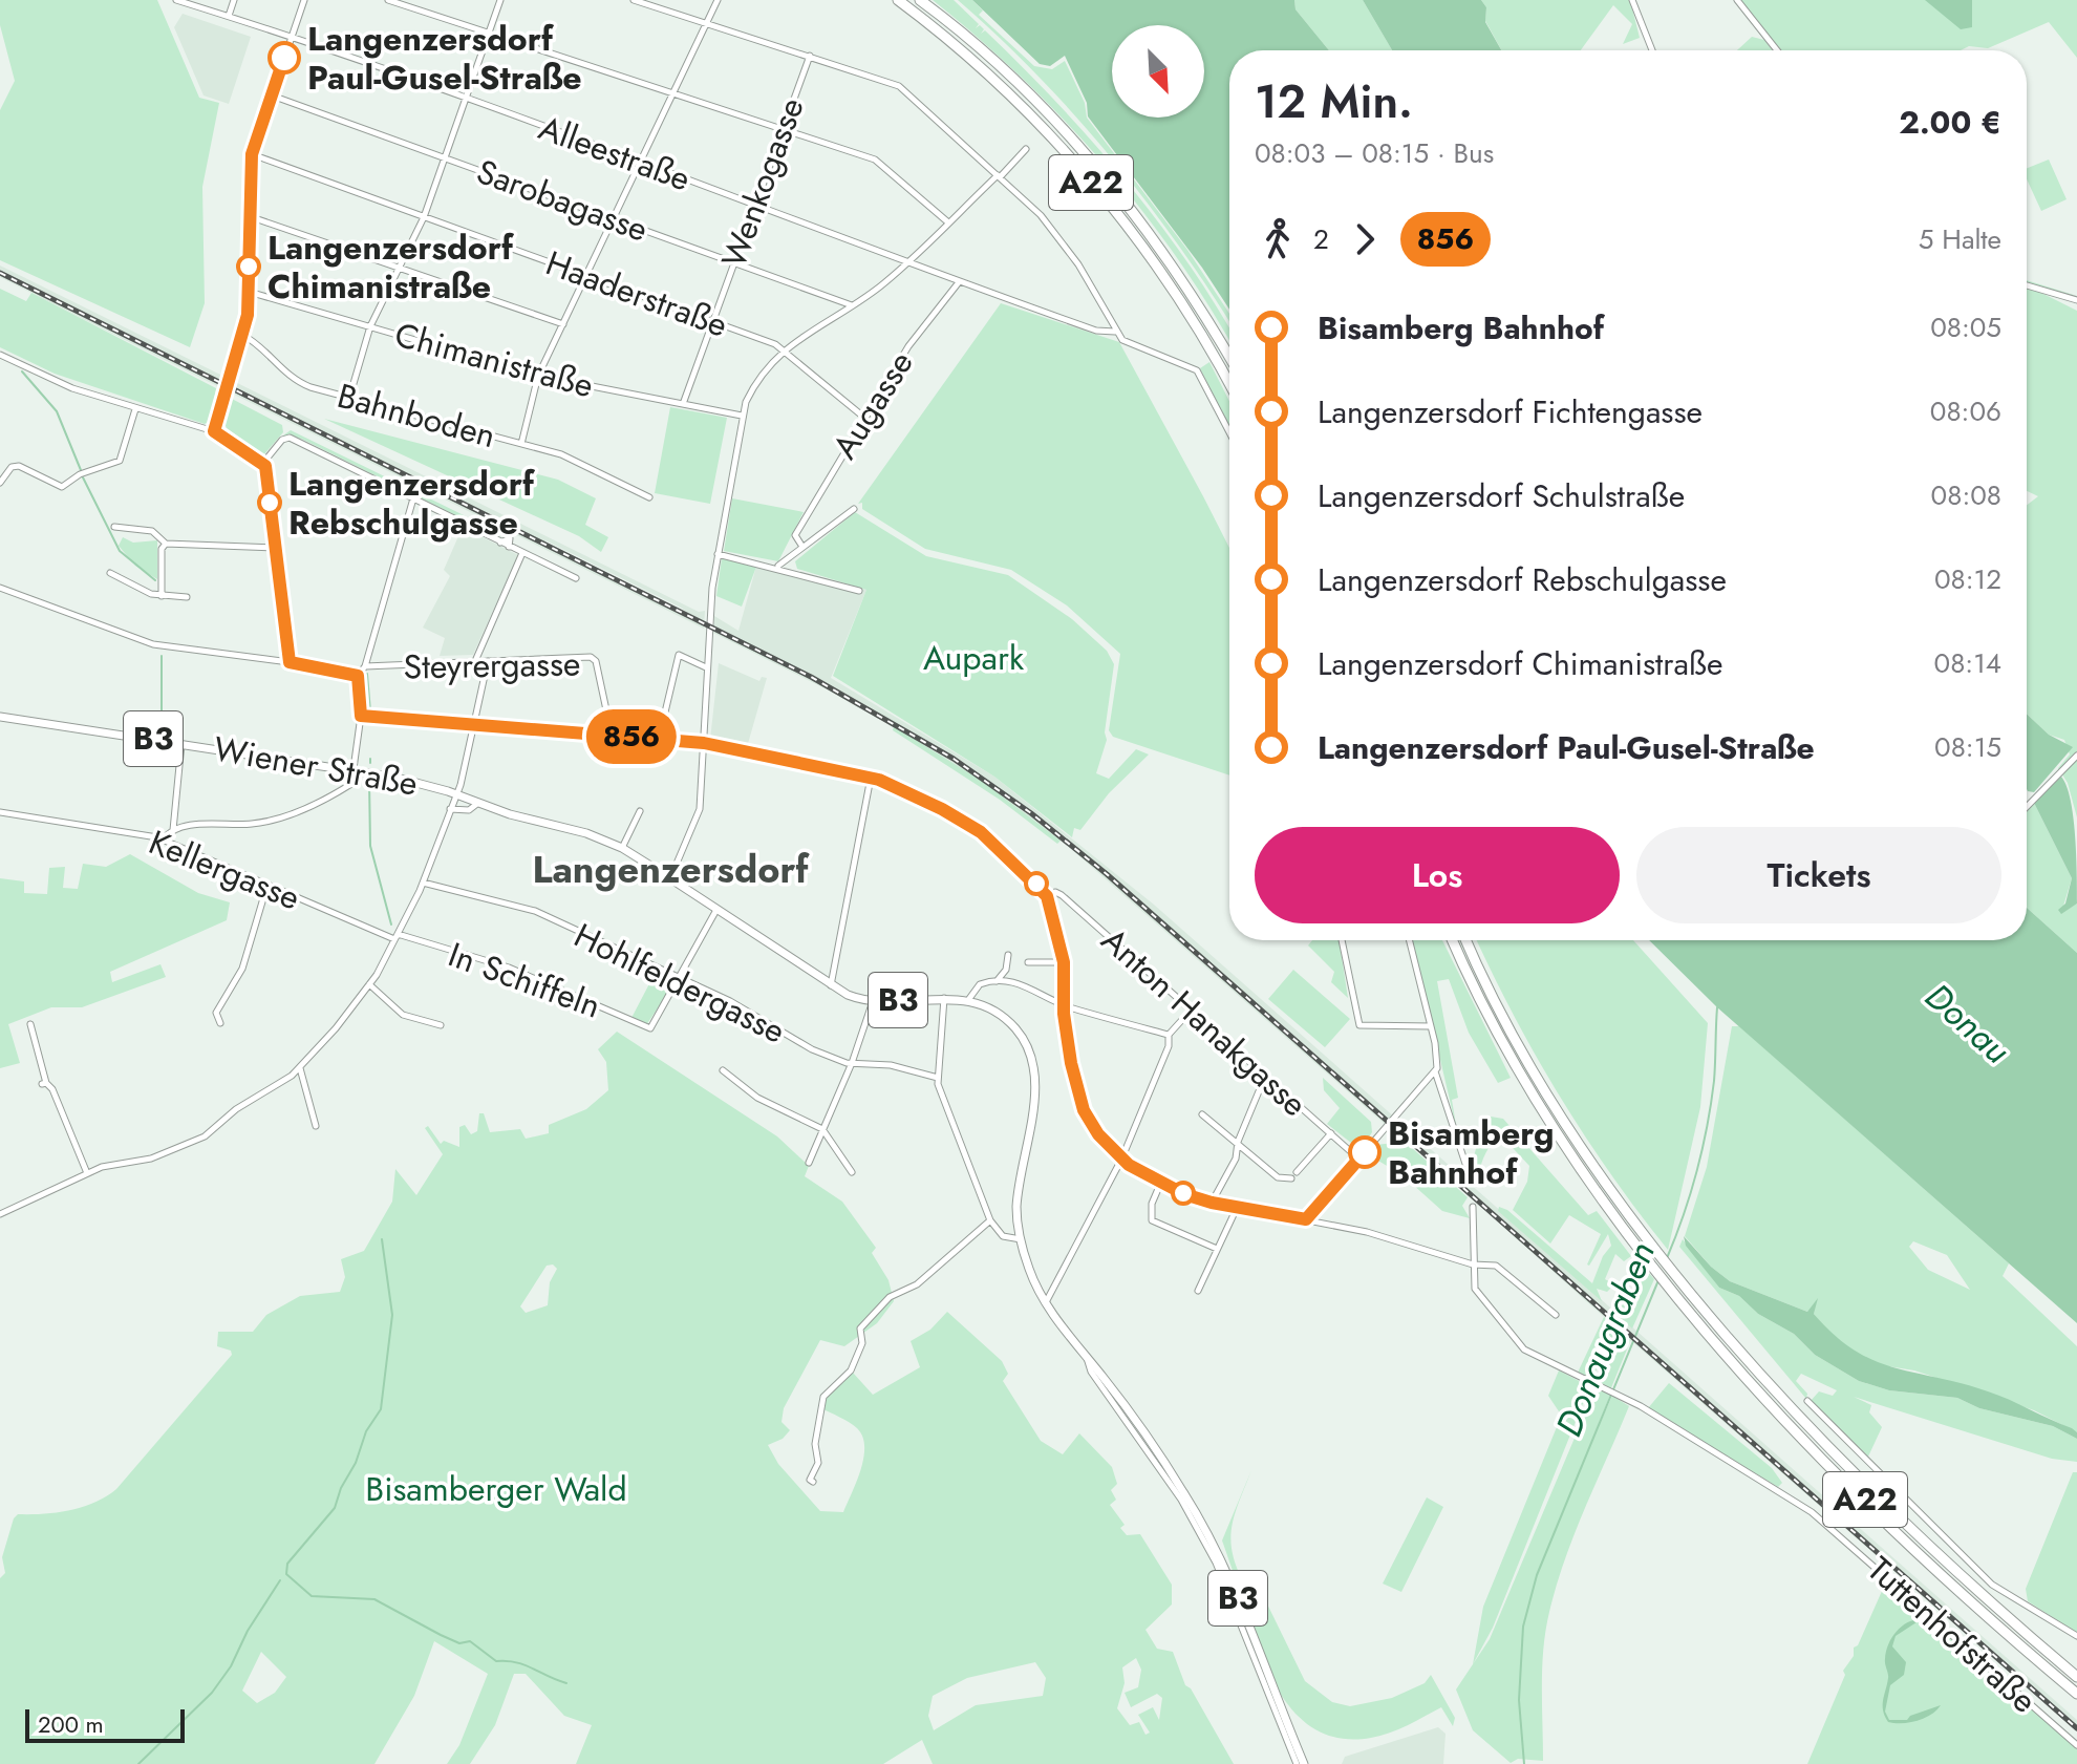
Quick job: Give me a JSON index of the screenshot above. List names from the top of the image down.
{
  "streets": {
    "highway": ["A22"],
    "main road": ["B3", "Wiener Straße"],
    "street": [
      "Alleestraße",
      "Wenkogasse",
      "Sarobagasse",
      "Haaderstraße",
      "Chimanistraße",
      "Augasse",
      "Bahnboden",
      "Steyrergasse",
      "Kellergasse",
      "In Schiffeln",
      "Hohlfeldergasse",
      "Anton Hanakgasse",
      "Tuttenhofstraße"
    ]
  },
  "crossings": [
    ["Alleestraße", "Wenkogasse"],
    ["Alleestraße", "Augasse"],
    ["Wenkogasse", "Sarobagasse"],
    ["Wenkogasse", "Haaderstraße"],
    ["Wenkogasse", "Chimanistraße"],
    ["Haaderstraße", "Augasse"],
    ["B3", "Wiener Straße"],
    ["Kellergasse", "In Schiffeln"],
    ["In Schiffeln", "Hohlfeldergasse"]
  ],
  "districts": ["Langenzersdorf"],
  "water": ["Donau", "Donaugraben"],
  "parks": ["Aupark", "Bisamberger Wald"],
  "places": [
    "Langenzersdorf Paul-Gusel-Straße",
    "Langenzersdorf Chimanistraße",
    "Langenzersdorf Rebschulgasse",
    "Bisamberg Bahnhof"
  ],
  "lines": ["bus line 856"],
  "scale_bar": "200 m",
  "north": "bottom right",
  "page": {
    "on_map": "856",
    "heading": ["12 Min.", "08:03 – 08:15 · Bus", "2.00 €"],
    "legs": ["2", "856", "5 Halte"],
    "list": [
      {
        "name": "Bisamberg Bahnhof",
        "value": "08:05"
      },
      {
        "name": "Langenzersdorf Fichtengasse",
        "value": "08:06"
      },
      {
        "name": "Langenzersdorf Schulstraße",
        "value": "08:08"
      },
      {
        "name": "Langenzersdorf Rebschulgasse",
        "value": "08:12"
      },
      {
        "name": "Langenzersdorf Chimanistraße",
        "value": "08:14"
      },
      {
        "name": "Langenzersdorf Paul-Gusel-Straße",
        "value": "08:15"
      }
    ],
    "buttons": ["Los", "Tickets"],
    "scale": "200 m"
  }
}
